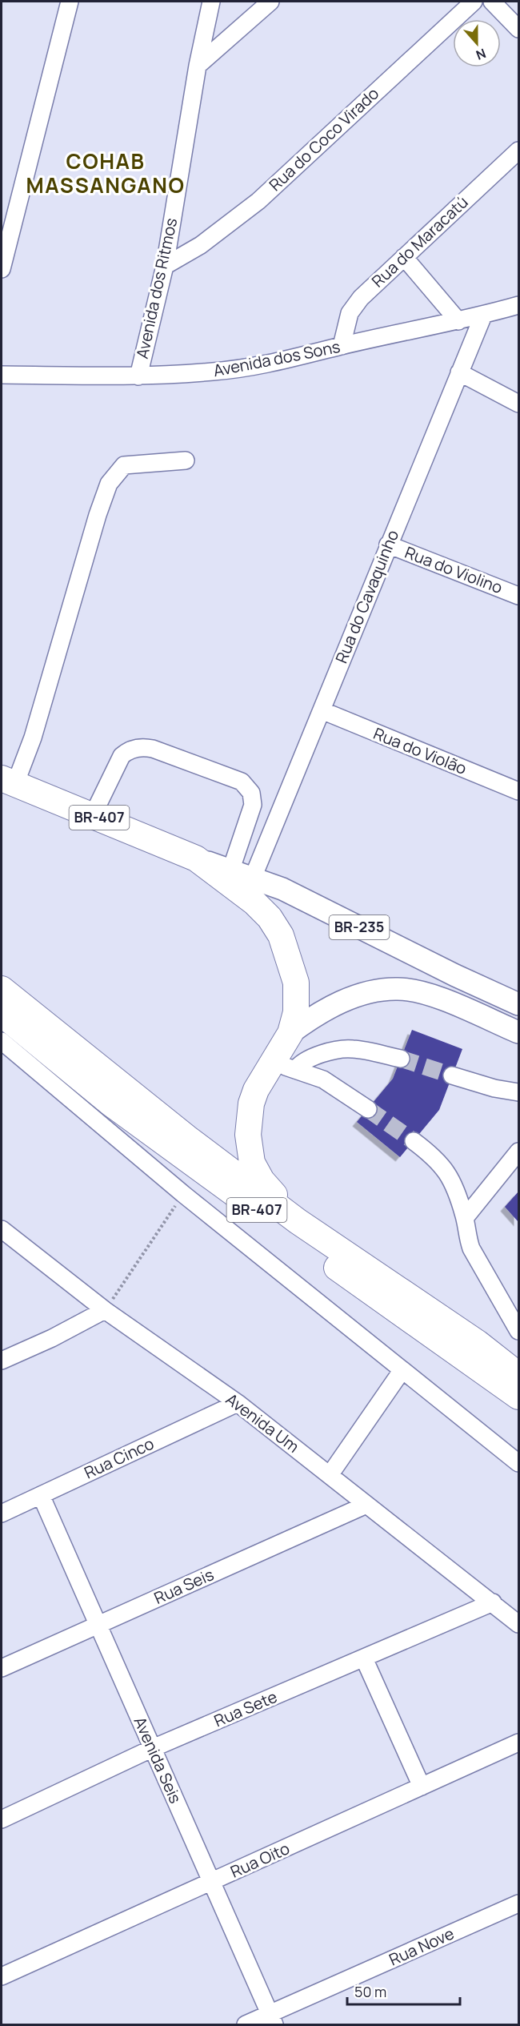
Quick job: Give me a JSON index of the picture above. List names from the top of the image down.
{
  "streets": {
    "highway": ["BR-407"],
    "main road": ["BR-235"],
    "street": [
      "Rua do Coco Virado",
      "Rua do Maracatú",
      "Avenida dos Ritmos",
      "Avenida dos Sons",
      "Rua do Violino",
      "Rua do Cavaquinho",
      "Rua do Violão",
      "Avenida Um",
      "Rua Cinco",
      "Rua Seis",
      "Rua Sete",
      "Avenida Seis",
      "Rua Oito",
      "Rua Nove"
    ]
  },
  "crossings": [
    ["Rua do Coco Virado", "Avenida dos Ritmos"],
    ["Rua do Maracatú", "Avenida dos Sons"],
    ["Avenida dos Ritmos", "Avenida dos Sons"],
    ["Avenida dos Sons", "Rua do Cavaquinho"],
    ["Rua do Violino", "Rua do Cavaquinho"],
    ["Rua do Cavaquinho", "Rua do Violão"],
    ["Rua do Cavaquinho", "BR-235"],
    ["BR-407", "BR-235"],
    ["Avenida Um", "Rua Cinco"],
    ["Avenida Um", "Rua Seis"],
    ["Avenida Um", "Rua Sete"],
    ["Rua Cinco", "Avenida Seis"],
    ["Rua Seis", "Avenida Seis"],
    ["Rua Sete", "Avenida Seis"],
    ["Avenida Seis", "Rua Oito"],
    ["Avenida Seis", "Rua Nove"]
  ],
  "districts": ["COHAB MASSANGANO"],
  "scale_bar": "50 m",
  "north": "bottom"
}
